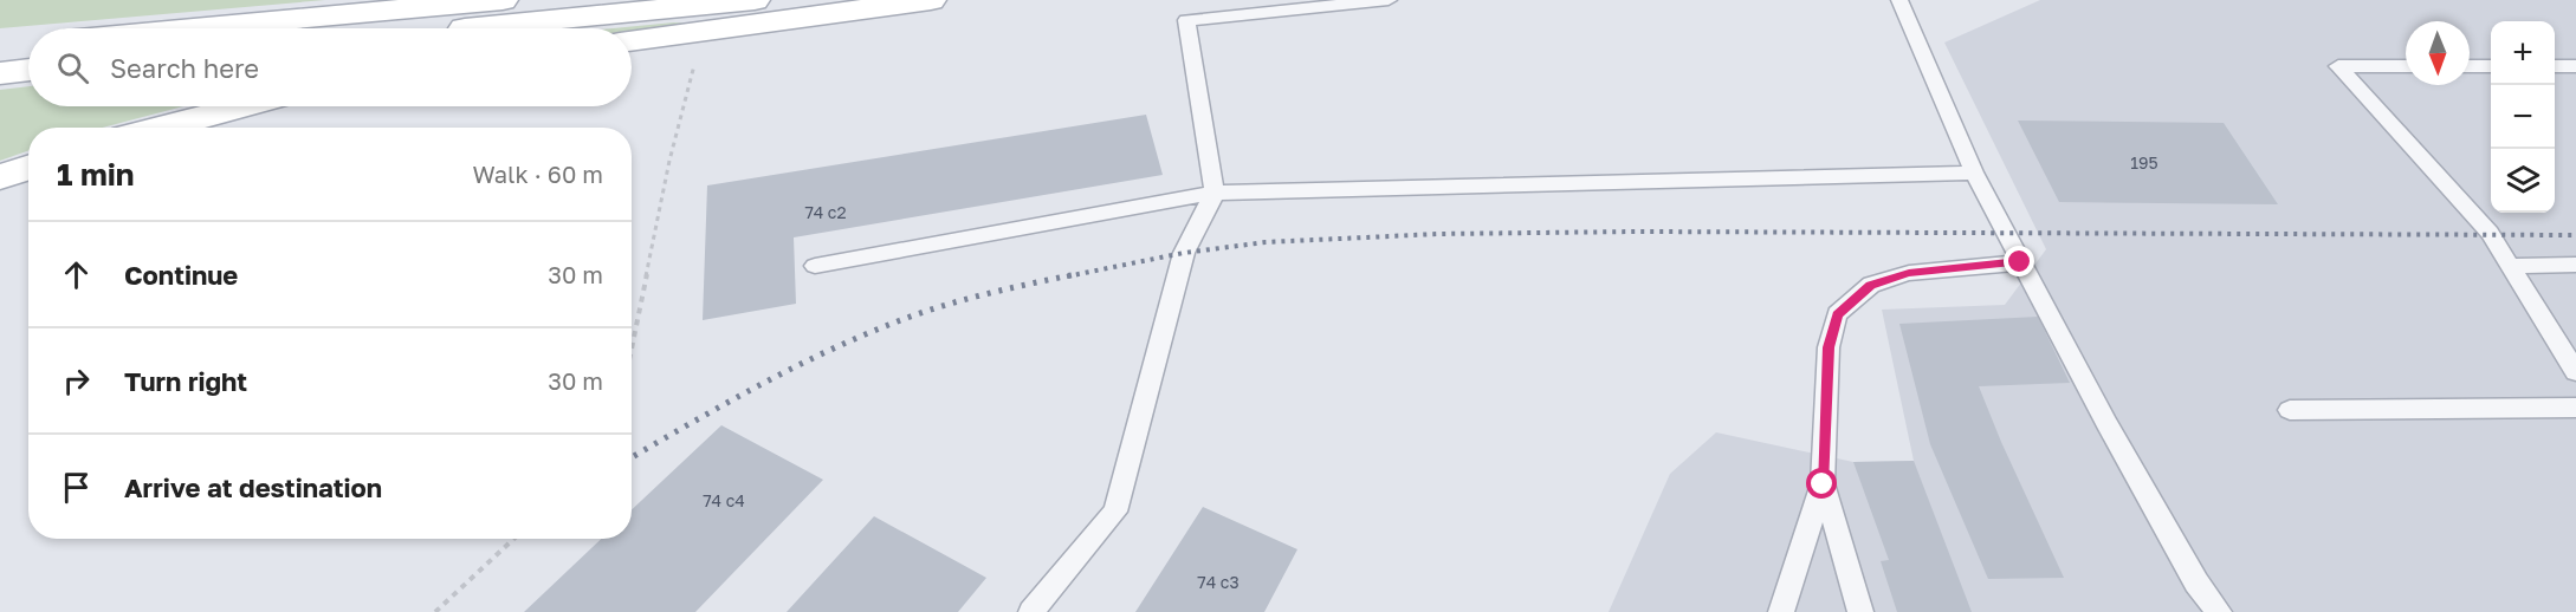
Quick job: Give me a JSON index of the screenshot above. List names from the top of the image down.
{
  "house_numbers": [
    "195",
    "74 с2",
    "74 с4",
    "74 с3"
  ],
  "north": "bottom",
  "page": {
    "map_buttons": ["+", "−"],
    "search": "Search here",
    "heading": ["1 min", "Walk · 60 m"],
    "list": [
      ["Continue", "30 m"],
      ["Turn right", "30 m"],
      "Arrive at destination"
    ]
  }
}
